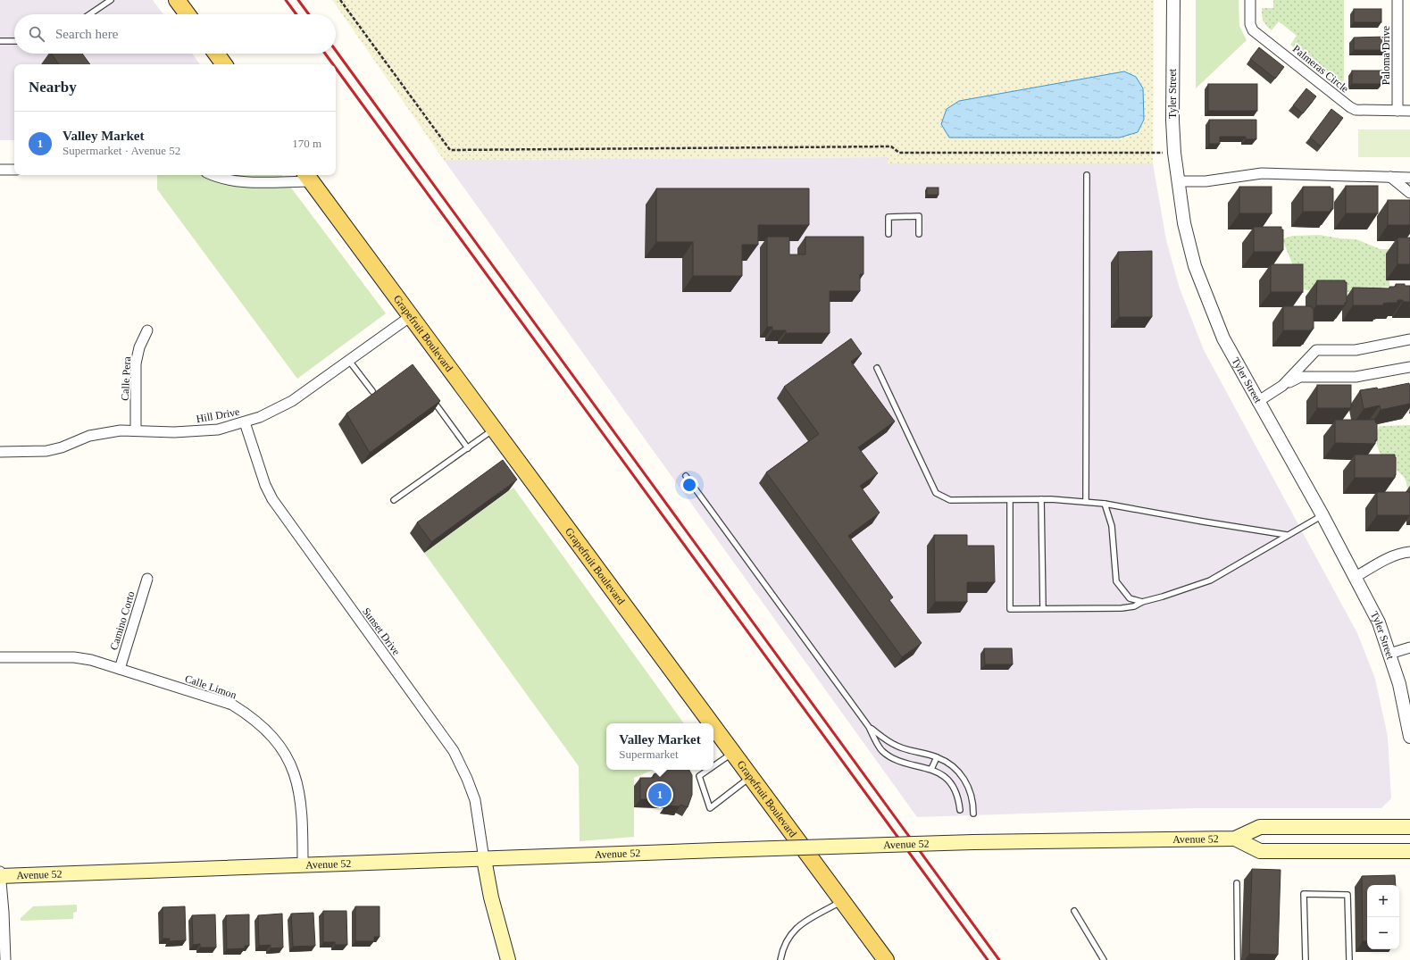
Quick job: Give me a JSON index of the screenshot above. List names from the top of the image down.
{
  "streets": {
    "main road": ["Grapefruit Boulevard", "Avenue 52"],
    "street": [
      "Paloma Drive",
      "Palmeras Circle",
      "Tyler Street",
      "Calle Pera",
      "Hill Drive",
      "Camino Corto",
      "Sunset Drive",
      "Calle Limon"
    ]
  },
  "crossings": [
    ["Paloma Drive", "Palmeras Circle"],
    ["Grapefruit Boulevard", "Hill Drive"],
    ["Calle Pera", "Hill Drive"],
    ["Hill Drive", "Sunset Drive"],
    ["Camino Corto", "Calle Limon"],
    ["Sunset Drive", "Avenue 52"],
    ["Calle Limon", "Avenue 52"]
  ],
  "page": {
    "search": "Search here",
    "heading": "Nearby",
    "list": [
      {
        "mark": "1",
        "name": "Valley Market",
        "note": "Supermarket · Avenue 52",
        "value": "170 m"
      }
    ],
    "popup": ["Valley Market", "Supermarket"],
    "pins": "1",
    "map_buttons": ["+", "−"]
  }
}
